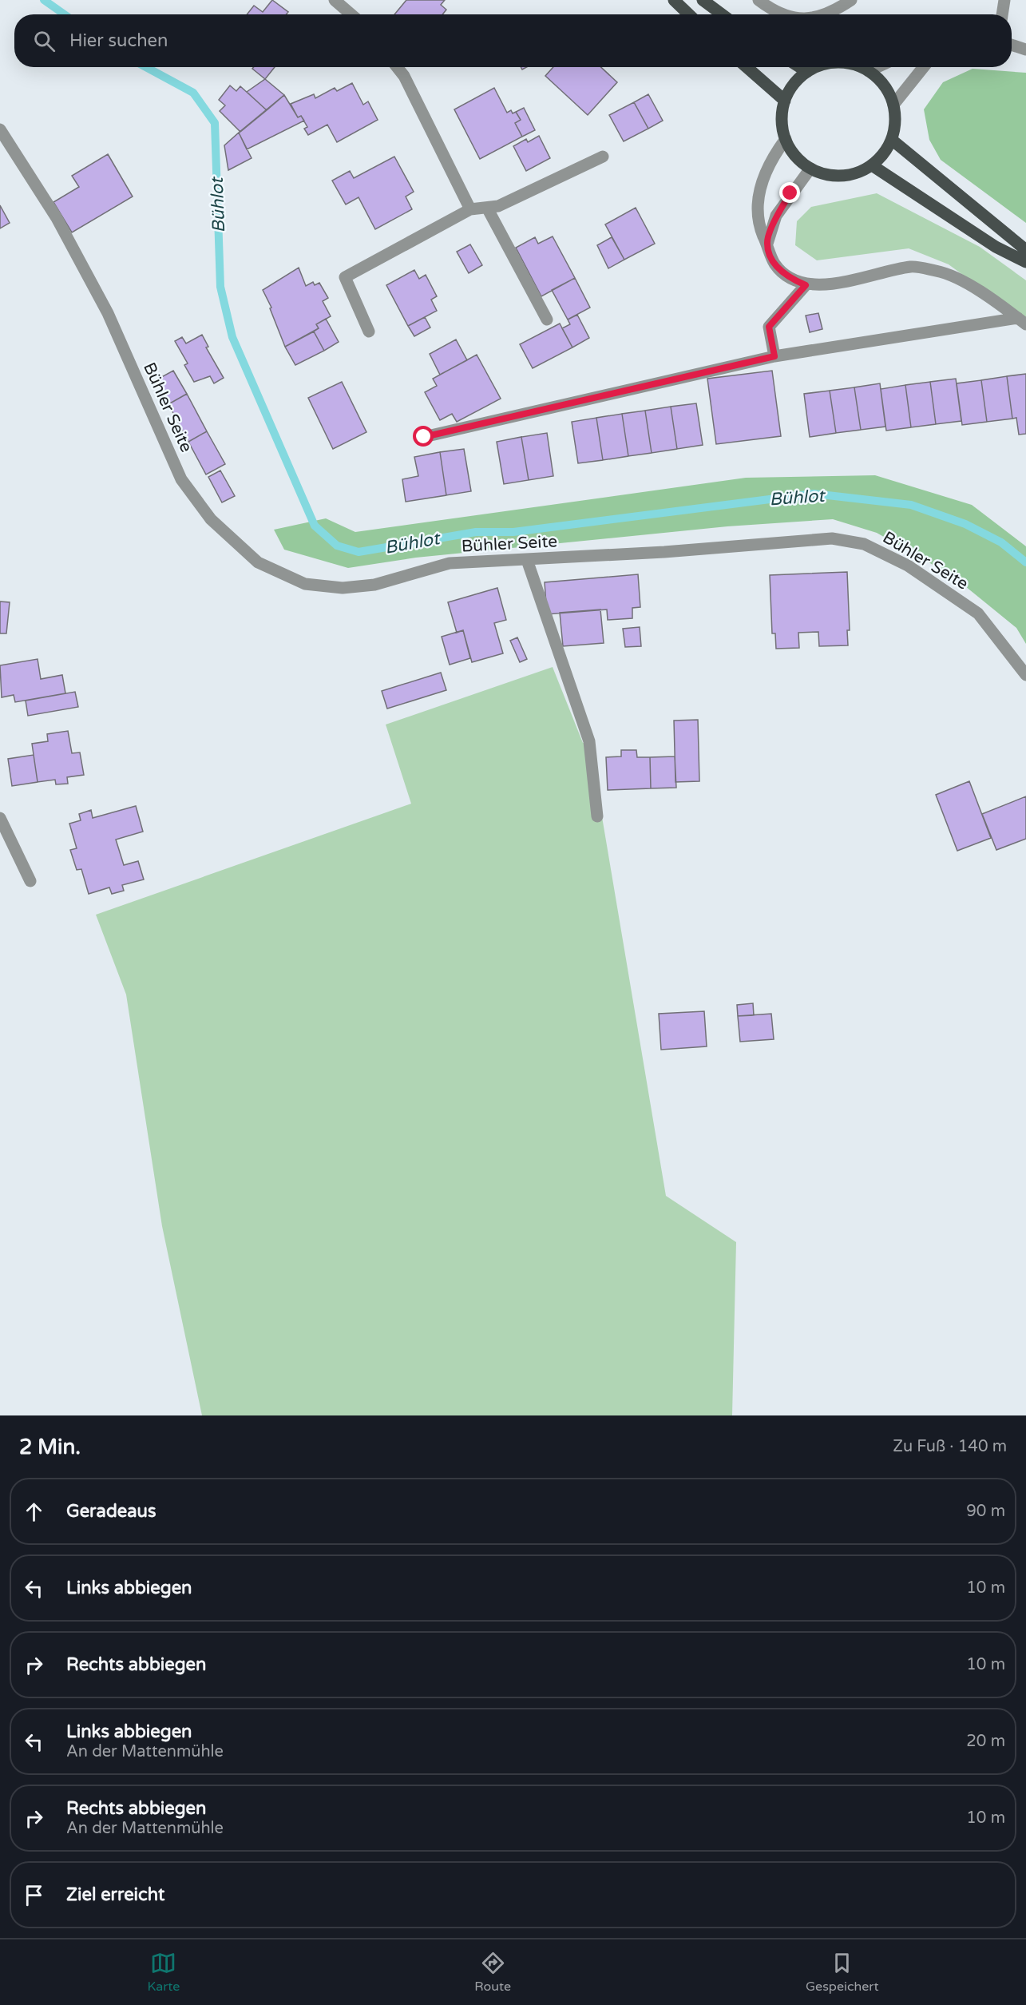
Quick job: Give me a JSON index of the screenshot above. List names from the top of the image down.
{
  "streets": {
    "street": ["Bühler Seite"]
  },
  "water": ["Bühlot"],
  "page": {
    "search": "Hier suchen",
    "heading": ["2 Min.", "Zu Fuß · 140 m"],
    "list": [
      ["Geradeaus", "90 m"],
      ["Links abbiegen", "10 m"],
      ["Rechts abbiegen", "10 m"],
      ["Links abbiegen", "An der Mattenmühle", "20 m"],
      ["Rechts abbiegen", "An der Mattenmühle", "10 m"],
      "Ziel erreicht"
    ],
    "nav": ["Karte", "Route", "Gespeichert"]
  }
}
